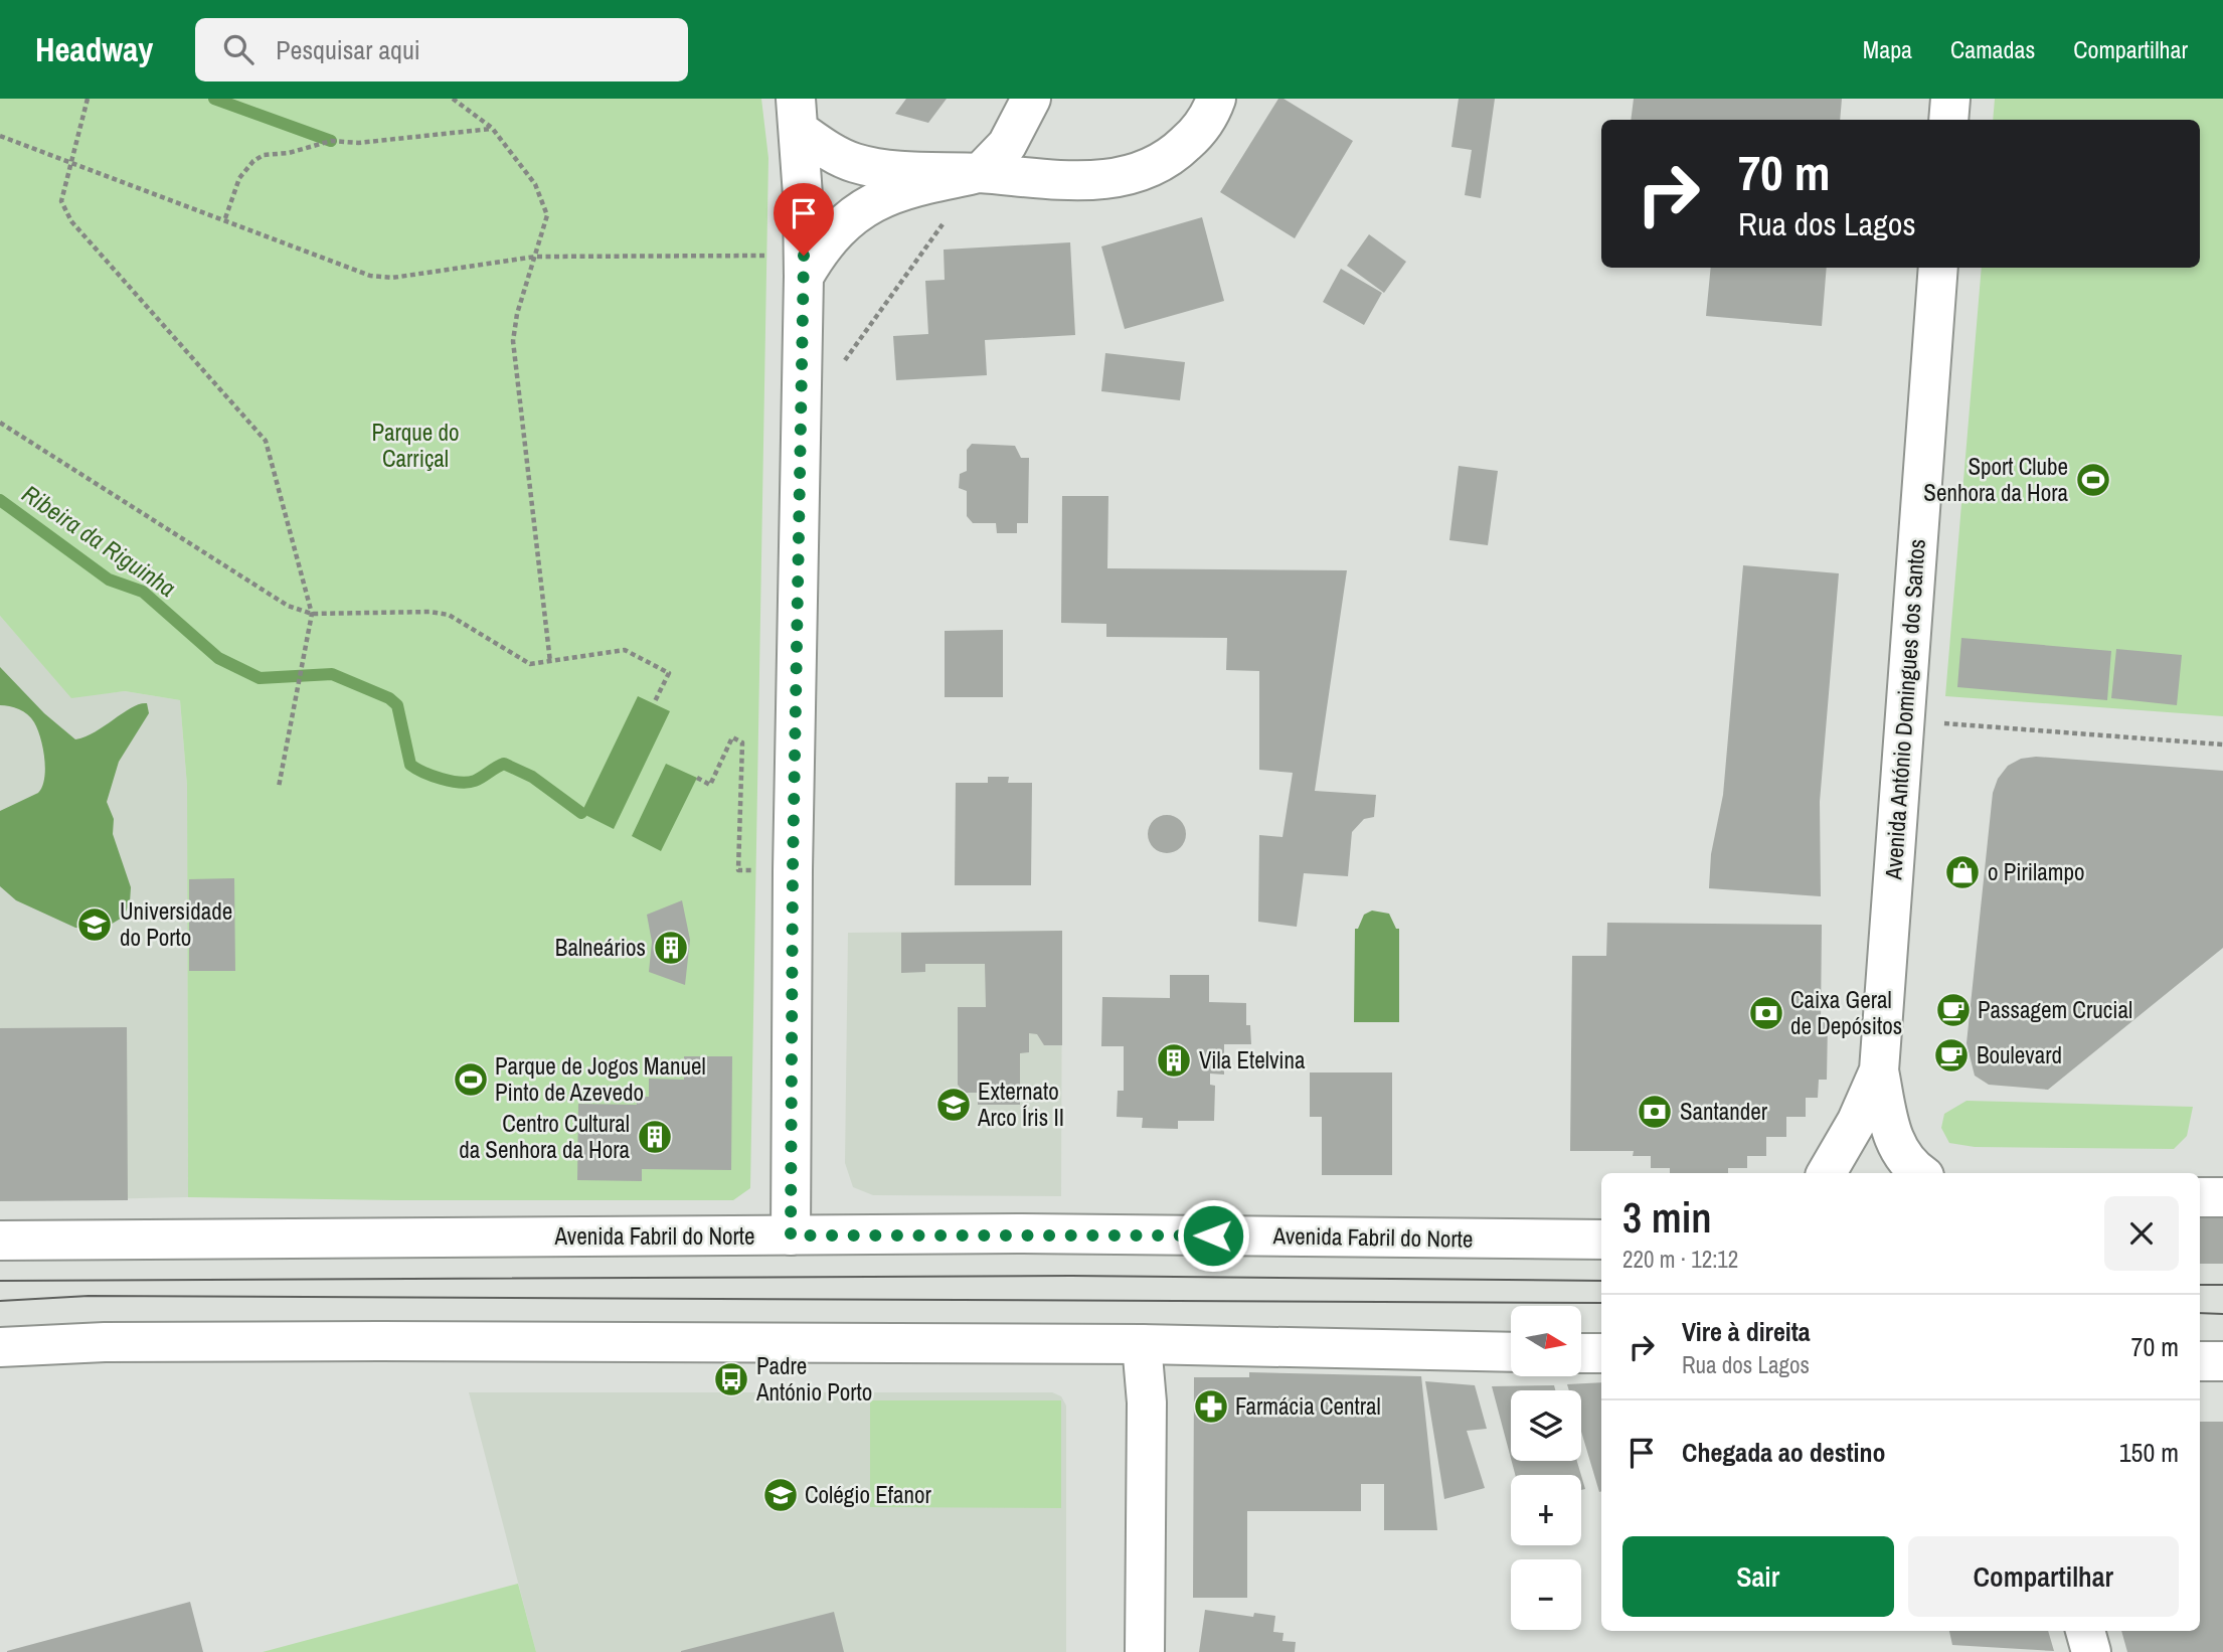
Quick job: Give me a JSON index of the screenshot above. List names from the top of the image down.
{
  "streets": {
    "street": ["Avenida António Domingues dos Santos", "Avenida Fabril do Norte"]
  },
  "water": ["Ribeira da Riguinha"],
  "parks": ["Parque do Carriçal"],
  "places": {
    "sports": ["Sport Clube Senhora da Hora", "Parque de Jogos Manuel Pinto de Azevedo"],
    "shop": ["o Pirilampo"],
    "school or university": ["Universidade do Porto", "Externato Arco Íris II", "Colégio Efanor"],
    "building": ["Balneários", "Vila Etelvina", "Centro Cultural da Senhora da Hora"],
    "cafe": ["Passagem Crucial", "Boulevard"],
    "bank": ["Caixa Geral de Depósitos", "Santander"],
    "bus stop": ["Padre António Porto"],
    "pharmacy": ["Farmácia Central"]
  },
  "north": "right",
  "page": {
    "header": "Headway",
    "search": "Pesquisar aqui",
    "nav": ["Mapa", "Camadas", "Compartilhar"],
    "turn": ["70 m", "Rua dos Lagos"],
    "heading": ["3 min", "220 m · 12:12"],
    "list": [
      {
        "name": "Vire à direita",
        "note": "Rua dos Lagos",
        "value": "70 m"
      },
      {
        "name": "Chegada ao destino",
        "value": "150 m"
      }
    ],
    "map_buttons": ["+", "−"],
    "buttons": ["Sair", "Compartilhar"]
  }
}
